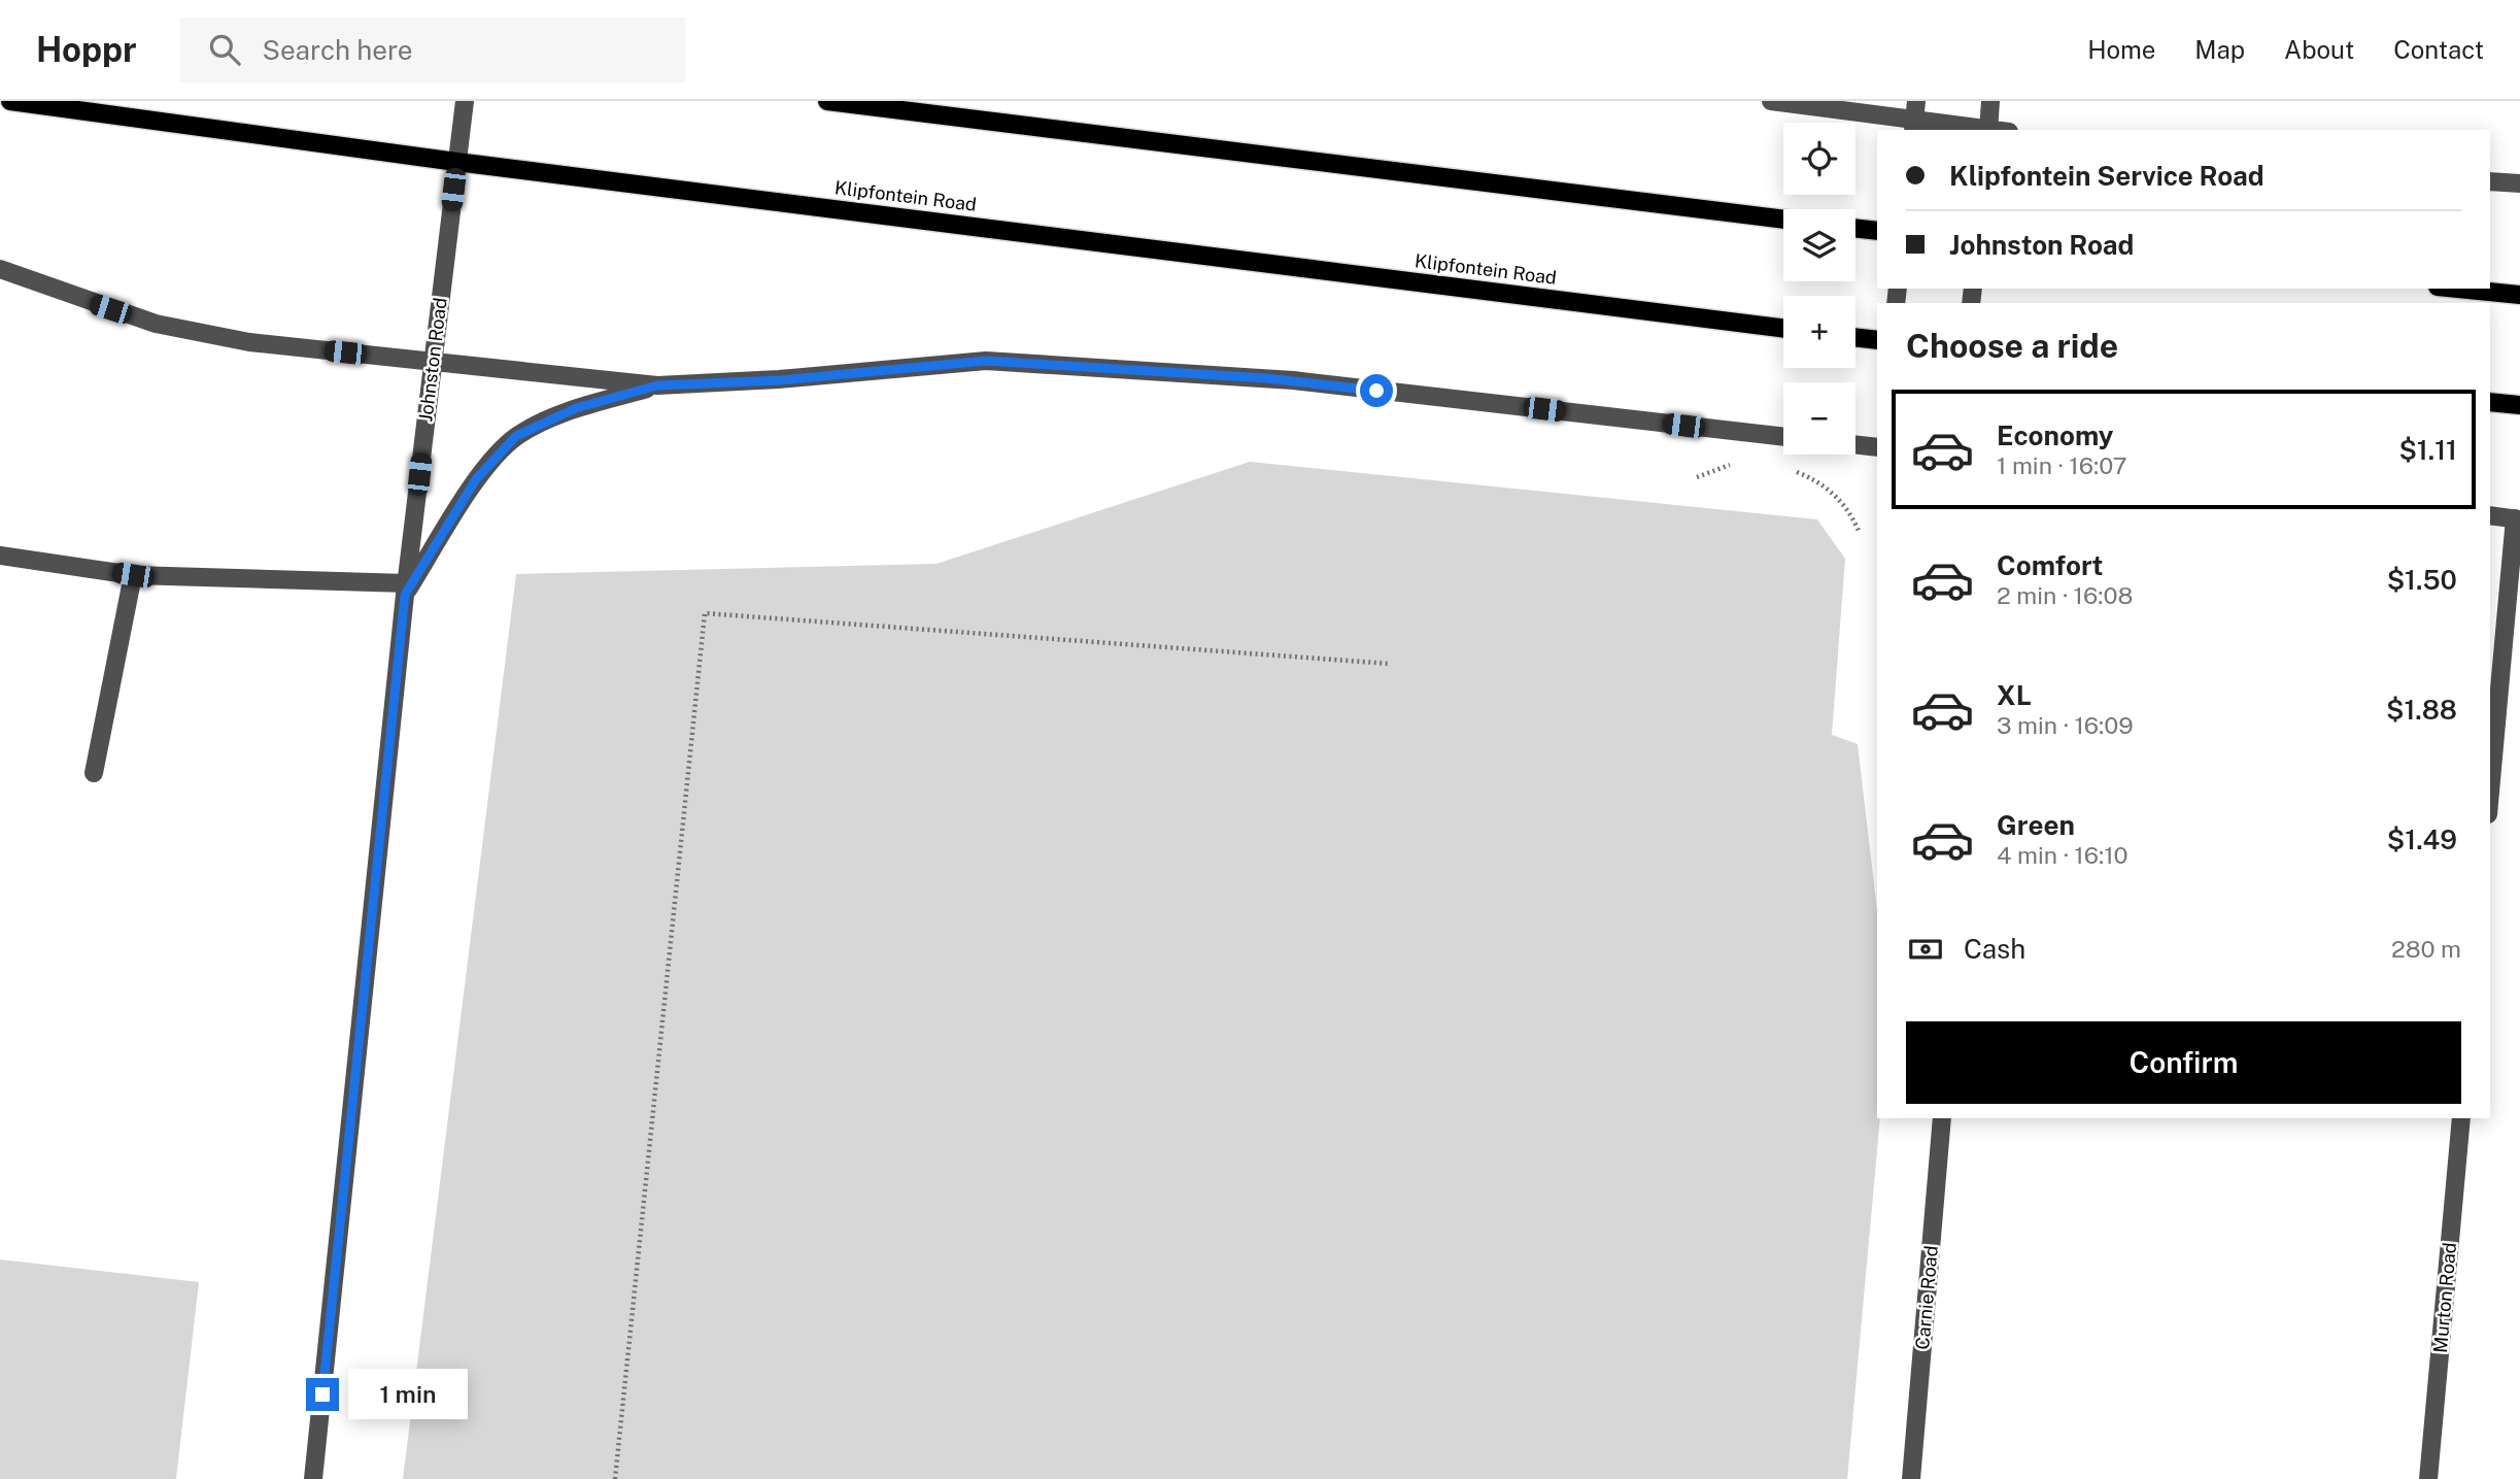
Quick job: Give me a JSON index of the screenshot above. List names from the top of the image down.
{
  "streets": {
    "main road": ["Klipfontein Road"],
    "street": ["Johnston Road", "Carnie Road", "Murton Road"]
  },
  "crossings": [
    ["Klipfontein Road", "Johnston Road"]
  ],
  "page": {
    "header": "Hoppr",
    "search": "Search here",
    "nav": [
      "Home",
      "Map",
      "About",
      "Contact"
    ],
    "map_buttons": ["+", "−"],
    "banner": ["Klipfontein Service Road", "Johnston Road"],
    "heading": "Choose a ride",
    "list": [
      {
        "name": "Economy",
        "note": "1 min · 16:07",
        "value": "$1.11"
      },
      {
        "name": "Comfort",
        "note": "2 min · 16:08",
        "value": "$1.50"
      },
      {
        "name": "XL",
        "note": "3 min · 16:09",
        "value": "$1.88"
      },
      {
        "name": "Green",
        "note": "4 min · 16:10",
        "value": "$1.49"
      }
    ],
    "pay": ["Cash", "280 m"],
    "buttons": "Confirm",
    "bubble": "1 min"
  }
}
